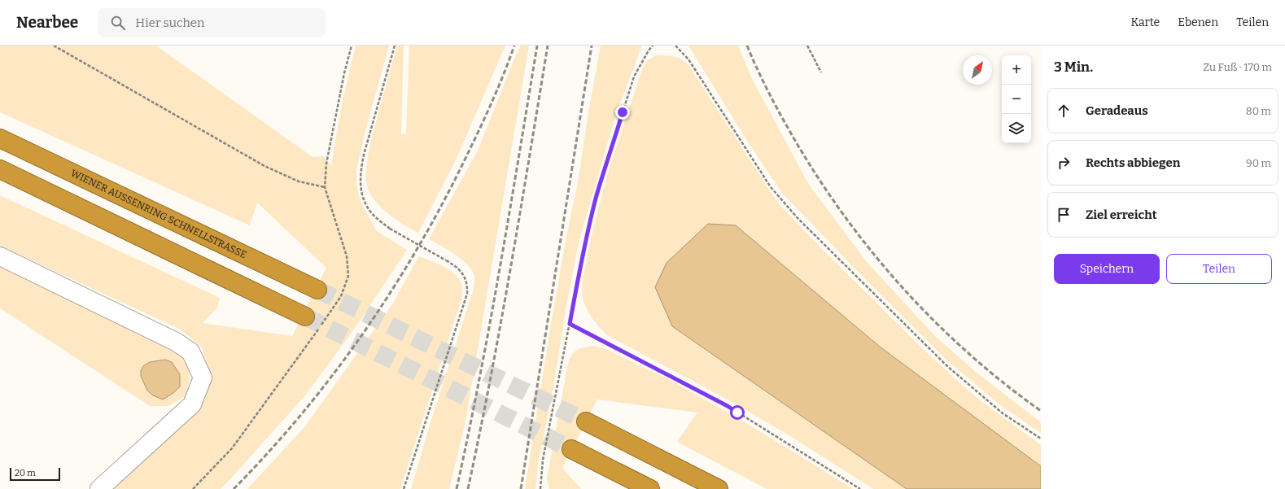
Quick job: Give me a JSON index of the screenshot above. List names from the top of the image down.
{
  "streets": {
    "highway": ["WIENER AUSSENRING SCHNELLSTRASSE"]
  },
  "scale_bar": "20 m",
  "north": "top right",
  "page": {
    "header": "Nearbee",
    "search": "Hier suchen",
    "nav": ["Karte", "Ebenen", "Teilen"],
    "heading": ["3 Min.", "Zu Fuß · 170 m"],
    "map_buttons": ["+", "−"],
    "list": [
      ["Geradeaus", "80 m"],
      ["Rechts abbiegen", "90 m"],
      "Ziel erreicht"
    ],
    "buttons": ["Speichern", "Teilen"],
    "scale": "20 m"
  }
}
